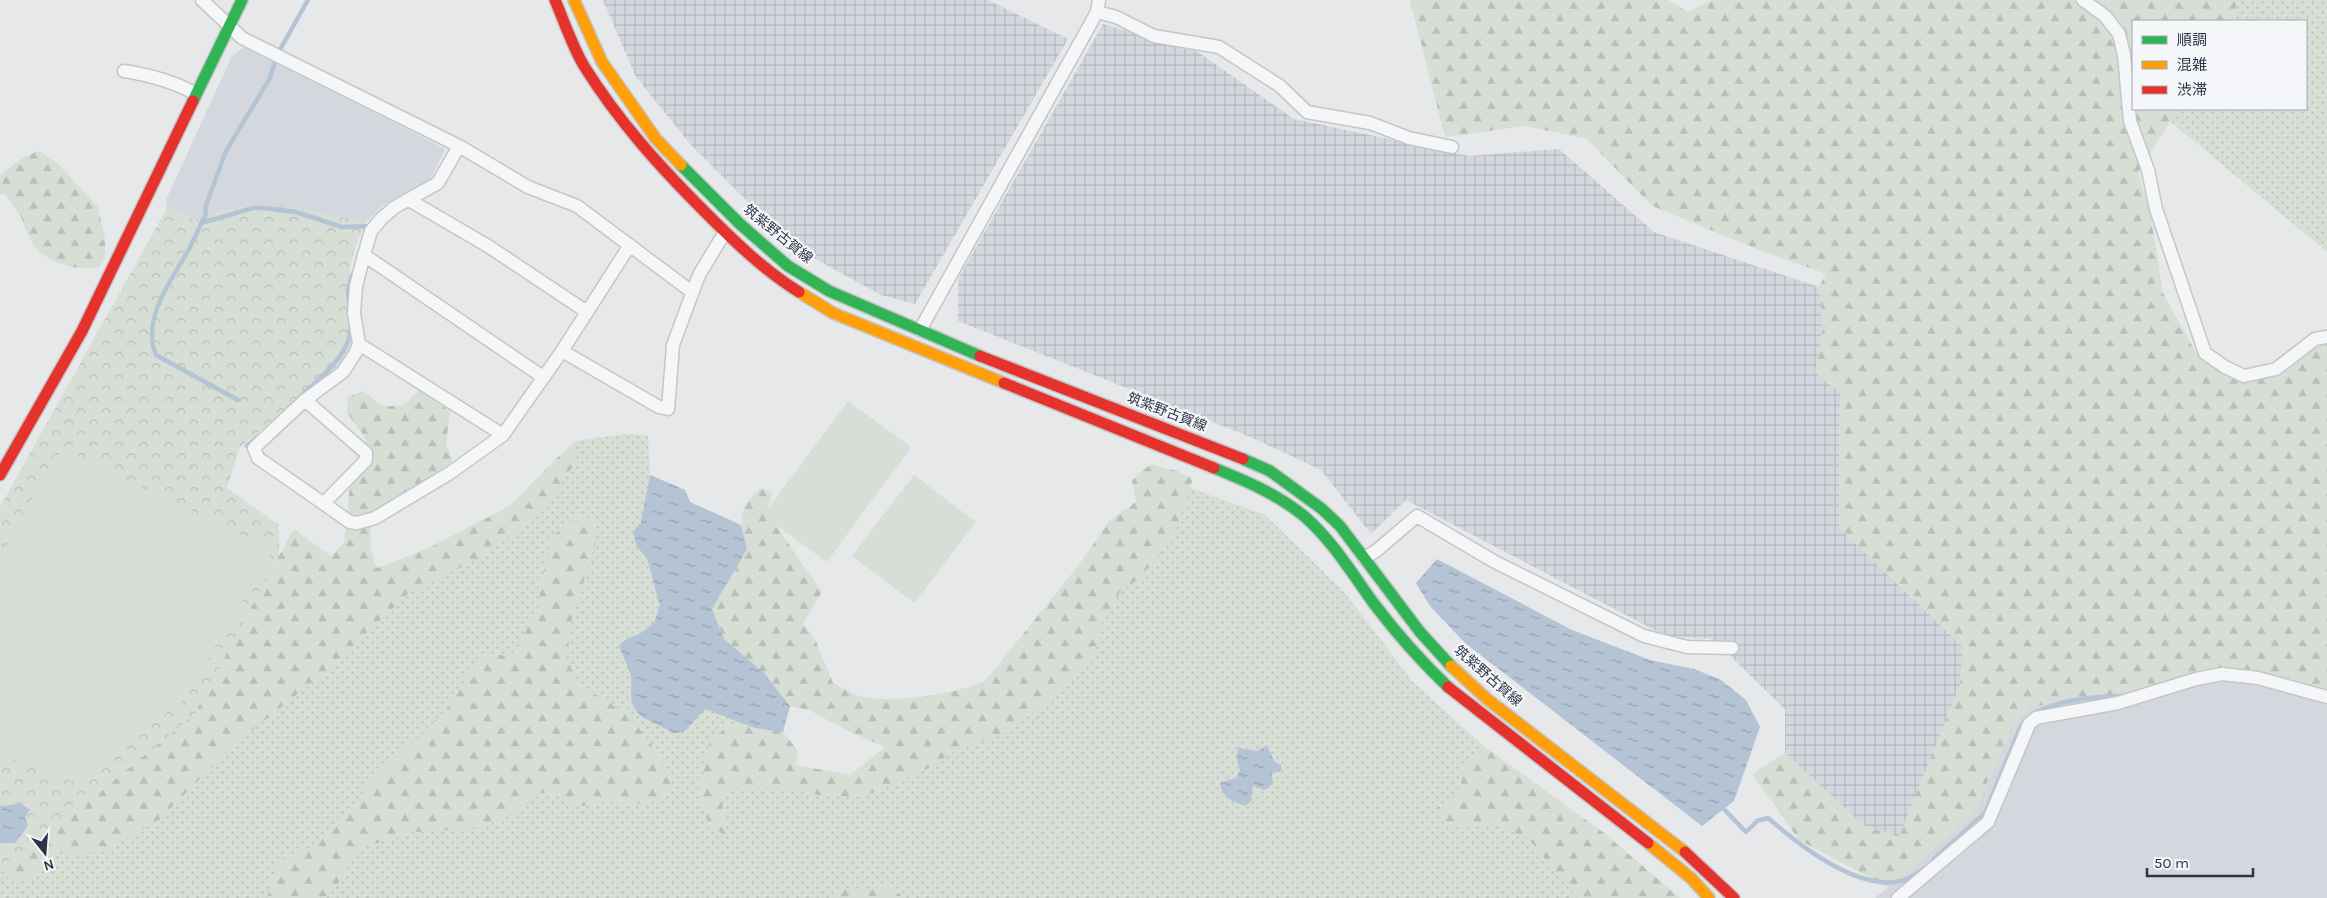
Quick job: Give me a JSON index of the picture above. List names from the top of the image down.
{
  "streets": {
    "main road": ["筑紫野古賀線"]
  },
  "legend": ["順調", "混雑", "渋滞"],
  "scale_bar": "50 m",
  "north": "bottom"
}
